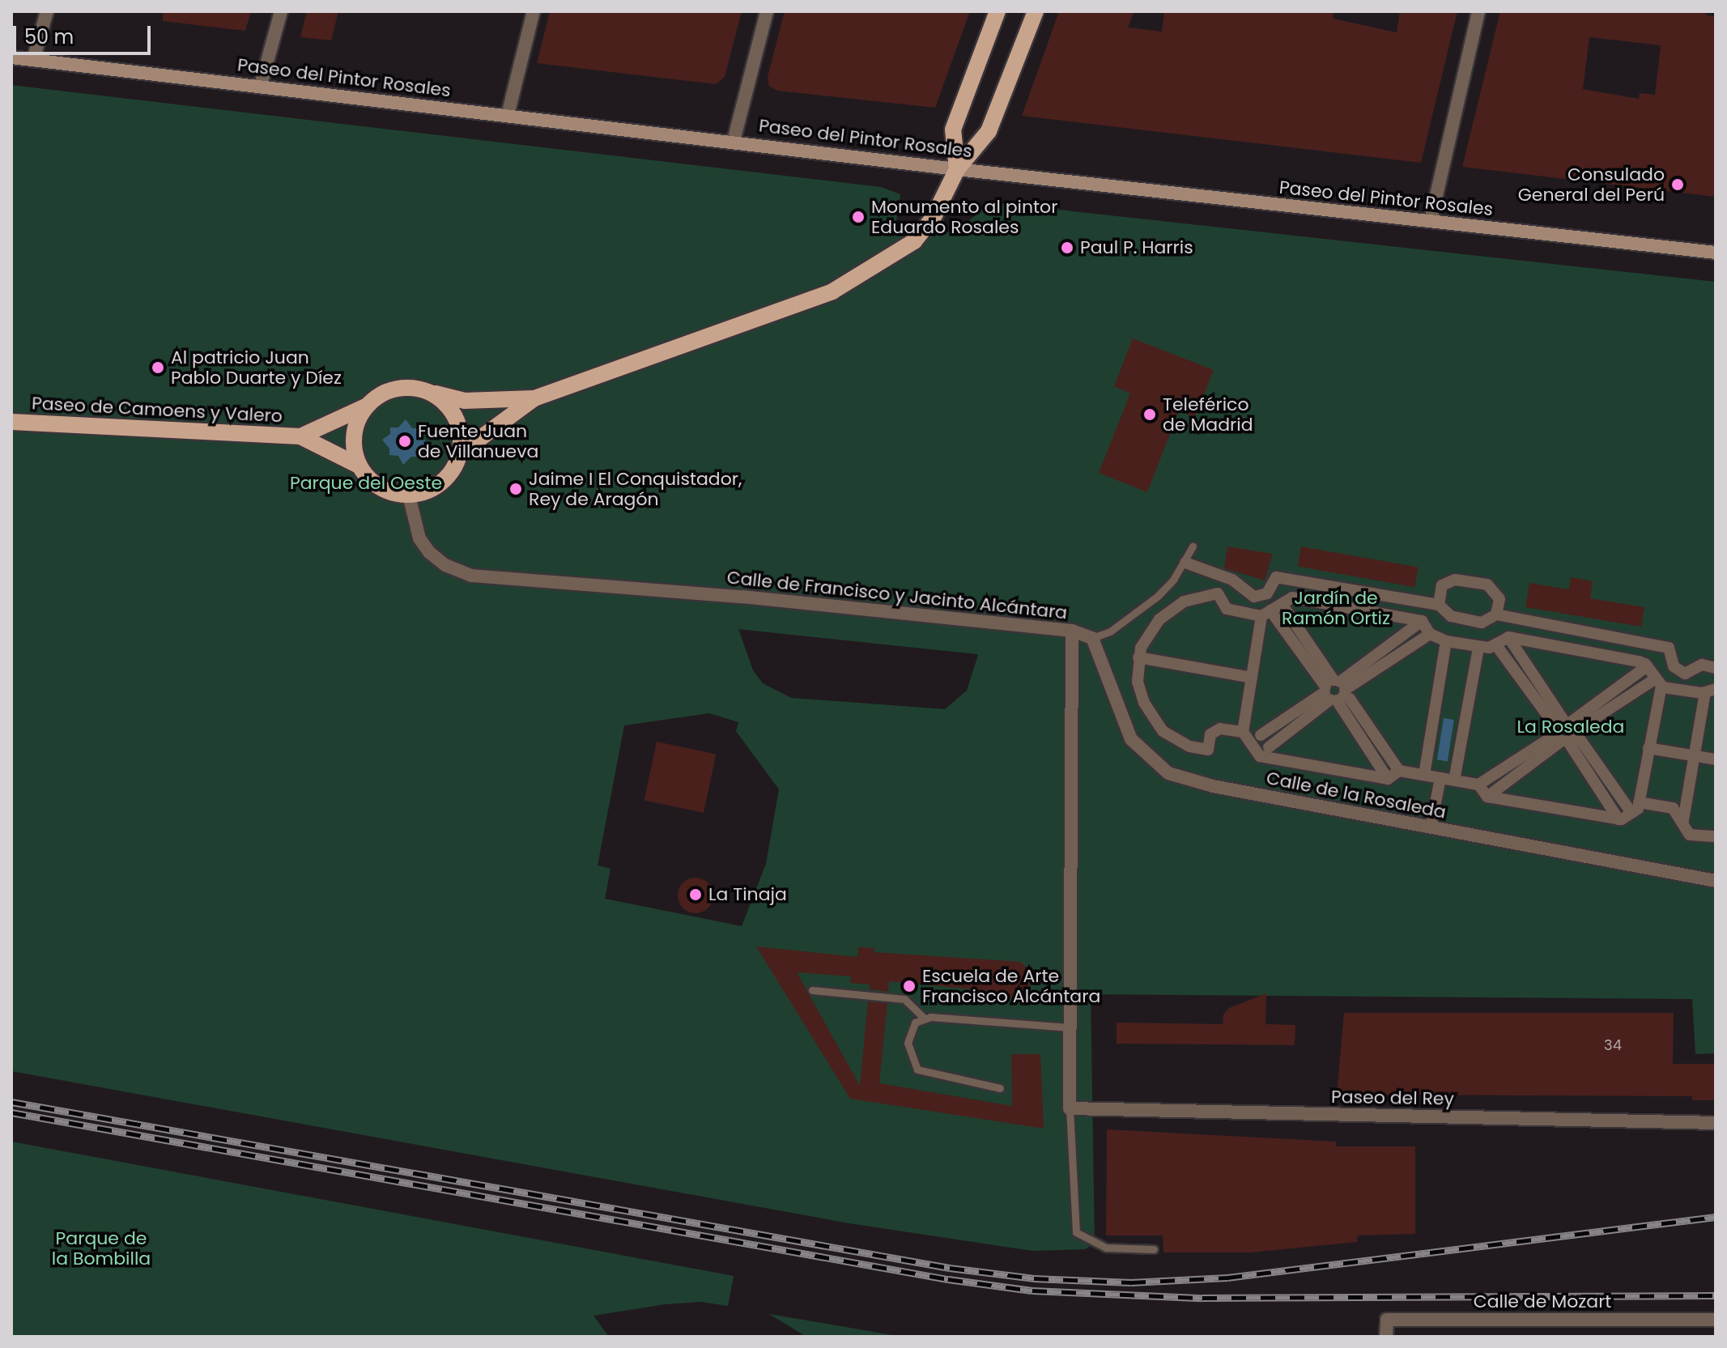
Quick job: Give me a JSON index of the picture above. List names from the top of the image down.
{
  "streets": {
    "main road": ["Paseo del Pintor Rosales", "Paseo de Camoens y Valero"],
    "street": [
      "Calle de Francisco y Jacinto Alcántara",
      "Calle de la Rosaleda",
      "Paseo del Rey",
      "Calle de Mozart"
    ]
  },
  "crossings": [
    ["Calle de Francisco y Jacinto Alcántara", "Paseo del Rey"]
  ],
  "parks": [
    "Parque del Oeste",
    "Jardín de Ramón Ortiz",
    "La Rosaleda",
    "Parque de la Bombilla"
  ],
  "places": [
    "Consulado General del Perú",
    "Monumento al pintor Eduardo Rosales",
    "Paul P. Harris",
    "Al patricio Juan Pablo Duarte y Díez",
    "Teleférico de Madrid",
    "Fuente Juan de Villanueva",
    "Jaime I El Conquistador, Rey de Aragón",
    "La Tinaja",
    "Escuela de Arte Francisco Alcántara"
  ],
  "house_numbers": ["34"],
  "scale_bar": "50 m"
}
